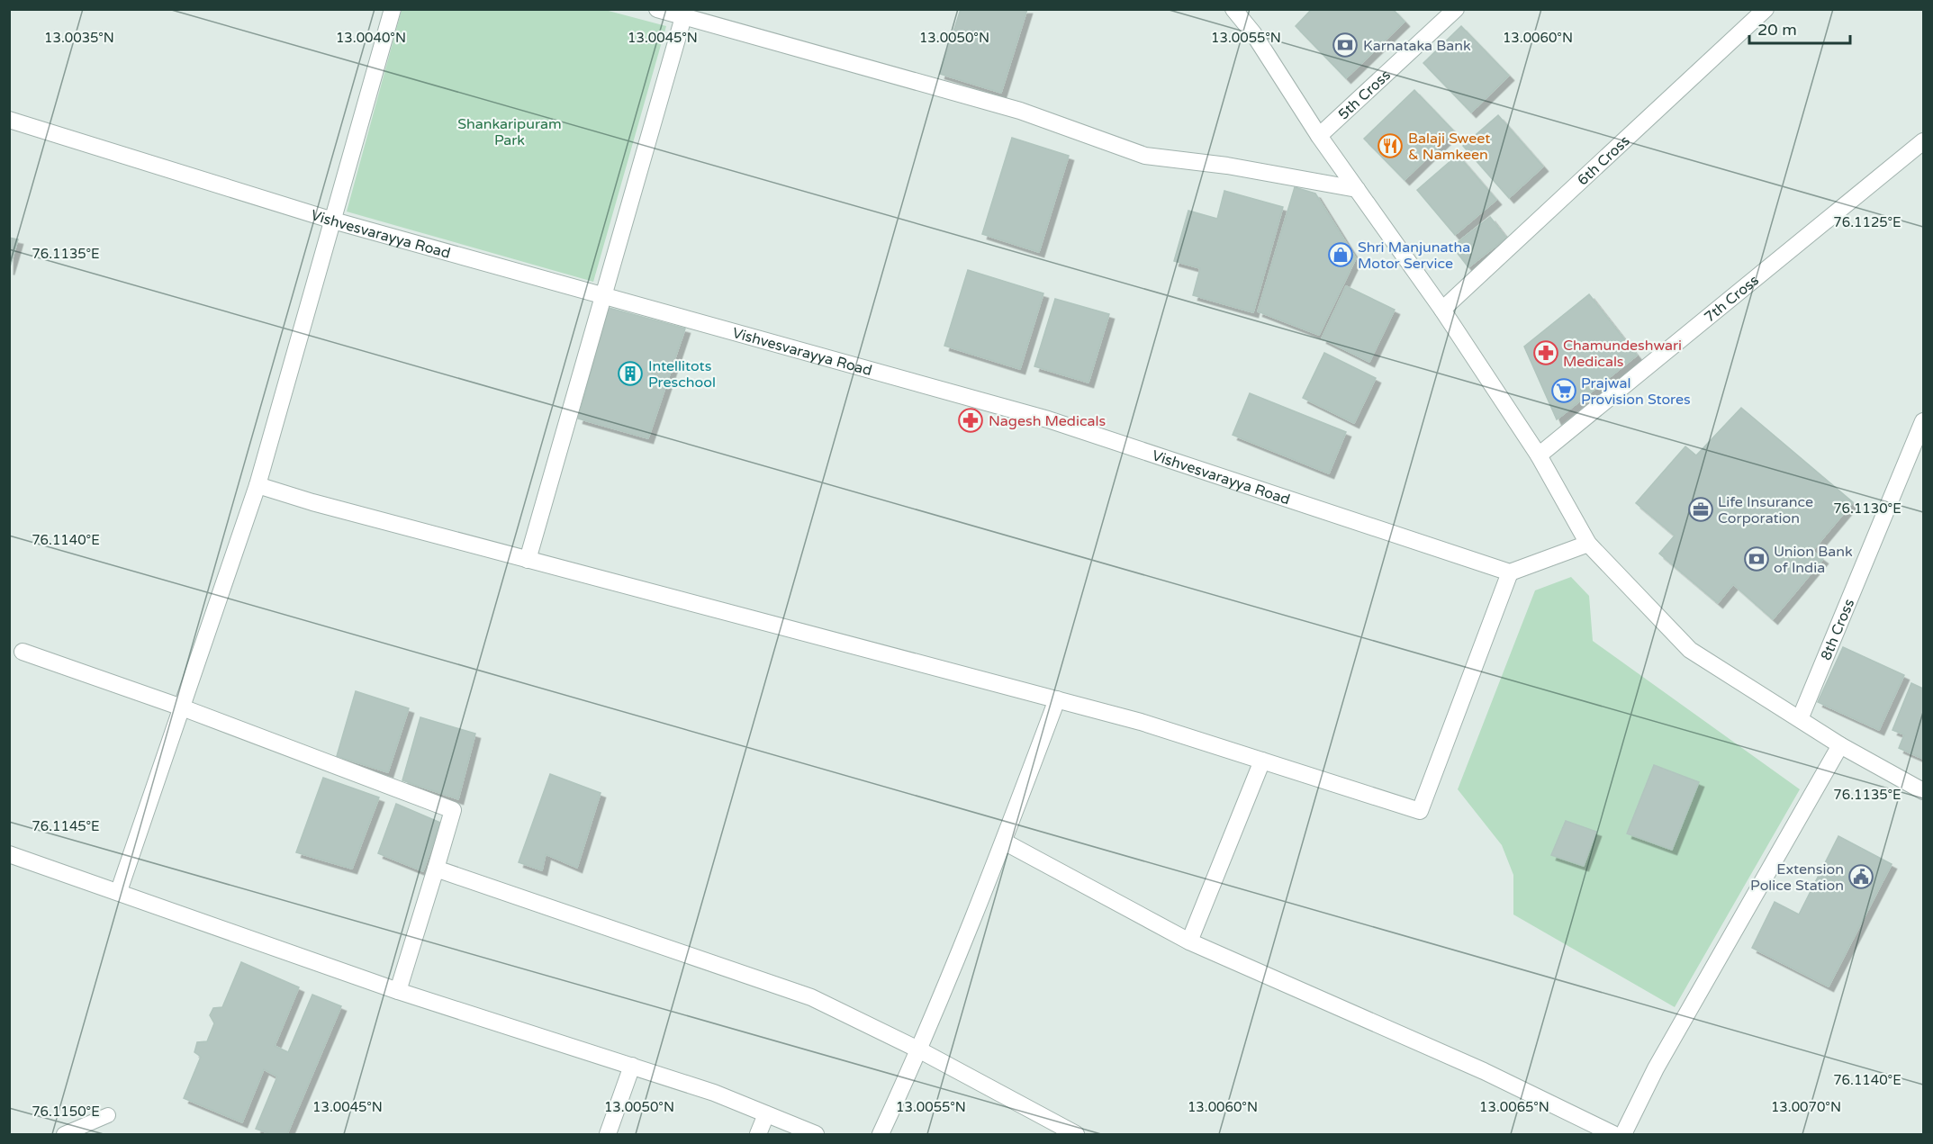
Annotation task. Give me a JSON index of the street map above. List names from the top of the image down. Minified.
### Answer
{"streets":{"street":["5th Cross","6th Cross","Vishvesvarayya Road","7th Cross","8th Cross"]},"parks":["Shankaripuram Park"],"places":{"bank":["Karnataka Bank","Union Bank of India"],"restaurant":["Balaji Sweet & Namkeen"],"shop":["Shri Manjunatha Motor Service"],"pharmacy":["Chamundeshwari Medicals","Nagesh Medicals"],"building":["Intellitots Preschool"],"supermarket":["Prajwal Provision Stores"],"office":["Life Insurance Corporation"],"public building":["Extension Police Station"]},"scale_bar":"20 m","coordinates":["13.0035°N","13.0040°N","13.0045°N","13.0050°N","13.0055°N","13.0060°N","76.1125°E","76.1135°E","76.1130°E","76.1140°E","76.1145°E","13.0065°N","13.0070°N","76.1150°E"]}
